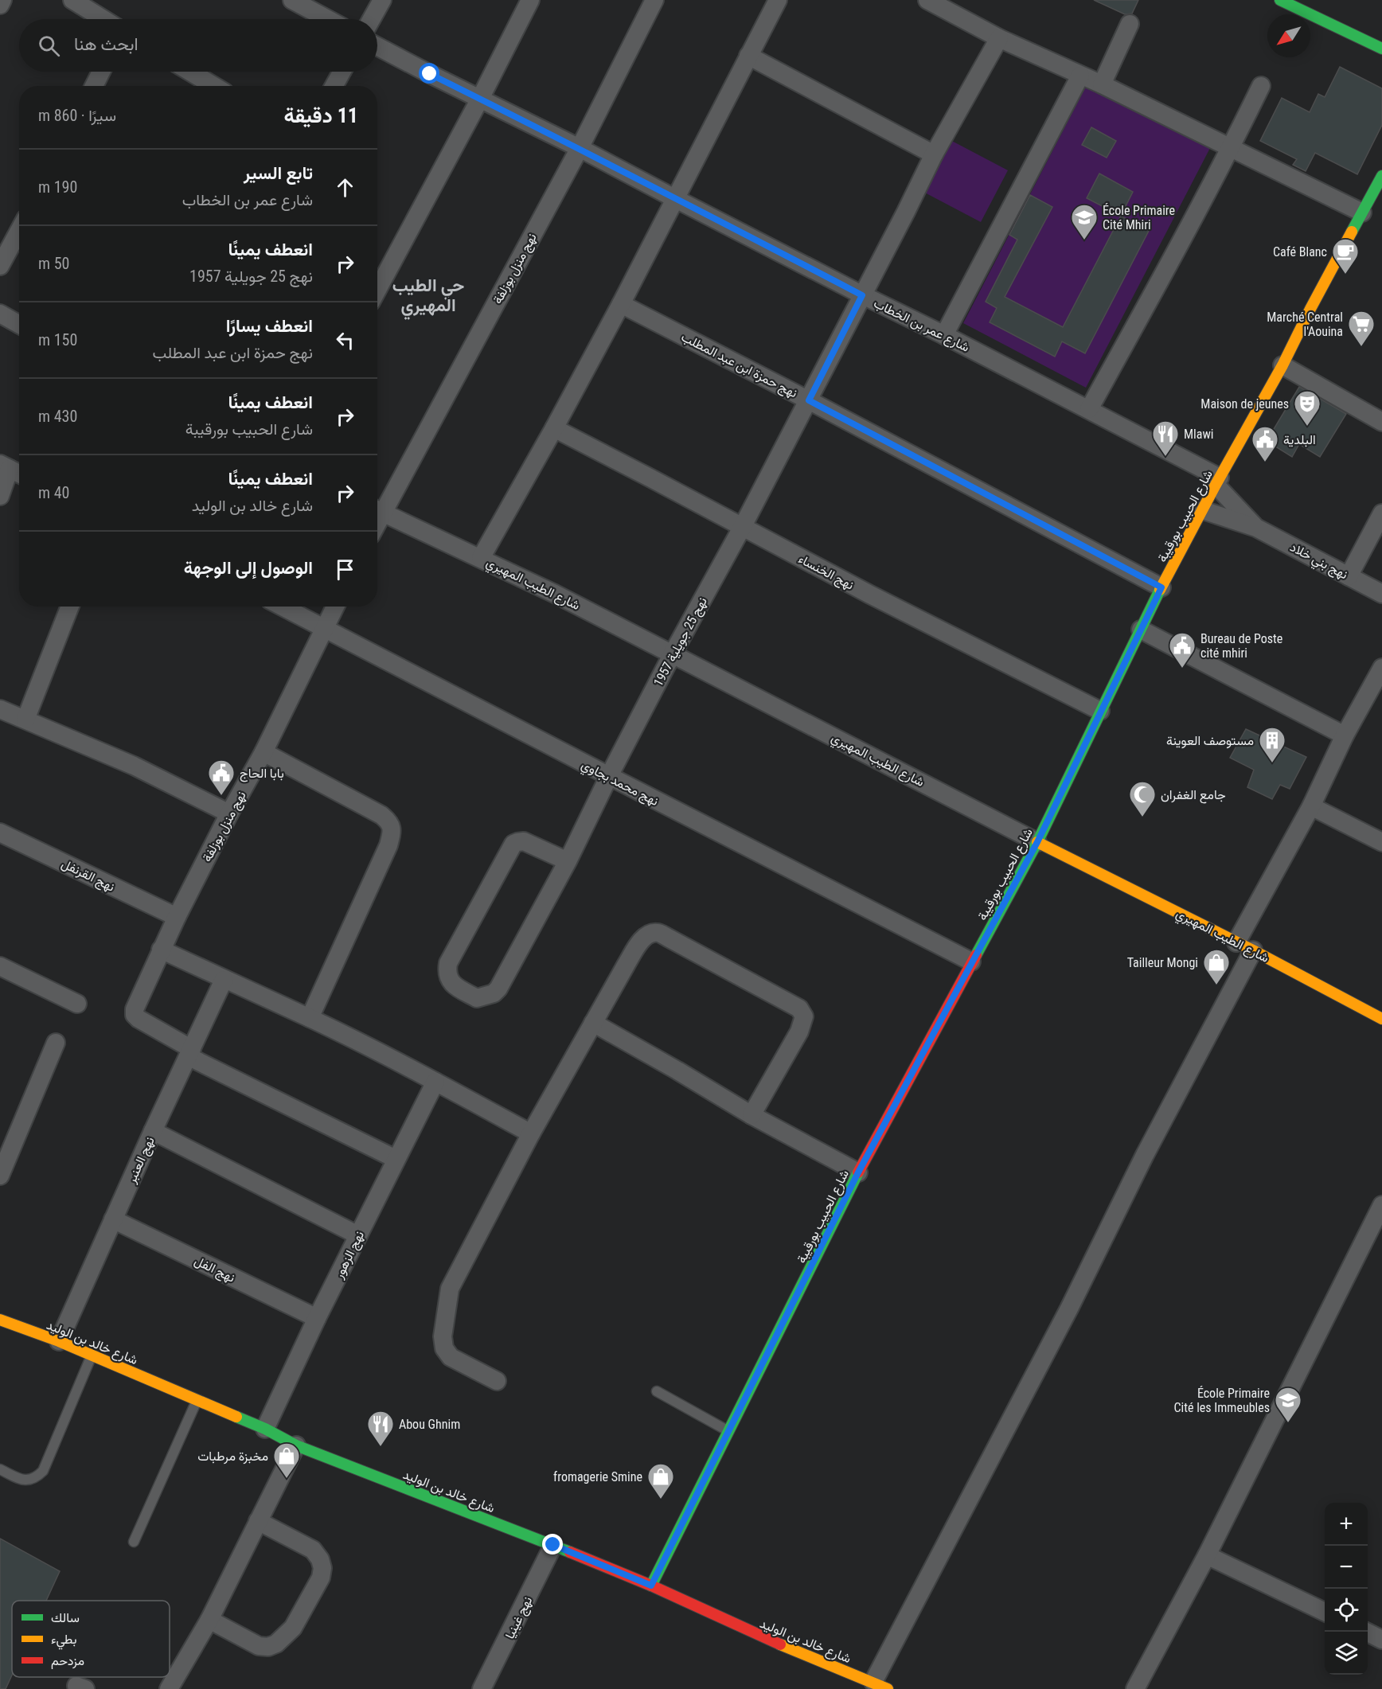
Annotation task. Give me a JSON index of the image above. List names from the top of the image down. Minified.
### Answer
{"streets":{"street":["نهج منزل بوزلفة","شارع عمر بن الخطاب","نهج حمزة ابن عبد المطلب","شارع الحبيب بورقيبة","نهج بني خلاد","نهج الخنساء","شارع الطيب المهيري","نهج 25 جويلية 1957","نهج محمد بجاوي","نهج القرنفل","نهج العنبر","نهج الزهور","نهج الفل","شارع خالد بن الوليد","نهج غينيا"]},"crossings":[["نهج منزل بوزلفة","شارع عمر بن الخطاب"],["نهج منزل بوزلفة","شارع الطيب المهيري"],["نهج منزل بوزلفة","نهج محمد بجاوي"],["نهج منزل بوزلفة","نهج القرنفل"],["نهج منزل بوزلفة","نهج العنبر"],["شارع عمر بن الخطاب","شارع الحبيب بورقيبة"],["شارع عمر بن الخطاب","نهج بني خلاد"],["شارع عمر بن الخطاب","نهج 25 جويلية 1957"],["نهج حمزة ابن عبد المطلب","شارع الحبيب بورقيبة"],["نهج حمزة ابن عبد المطلب","نهج 25 جويلية 1957"],["شارع الحبيب بورقيبة","نهج بني خلاد"],["شارع الحبيب بورقيبة","نهج الخنساء"],["شارع الحبيب بورقيبة","شارع الطيب المهيري"],["شارع الحبيب بورقيبة","نهج محمد بجاوي"],["شارع الحبيب بورقيبة","شارع خالد بن الوليد"],["نهج الخنساء","نهج 25 جويلية 1957"],["شارع الطيب المهيري","نهج 25 جويلية 1957"],["نهج 25 جويلية 1957","نهج محمد بجاوي"],["نهج العنبر","نهج الفل"],["نهج العنبر","شارع خالد بن الوليد"],["نهج الزهور","نهج الفل"],["نهج الزهور","شارع خالد بن الوليد"],["شارع خالد بن الوليد","نهج غينيا"]],"districts":["حي الطيب المهيري"],"places":{"school or university":["École Primaire Cité Mhiri","École Primaire Cité les Immeubles"],"cafe":["Café Blanc"],"supermarket":["Marché Central l'Aouina"],"theatre":["Maison de jeunes"],"restaurant":["Mlawi","Abou Ghnim"],"public building":["البلدية","Bureau de Poste cité mhiri","بابا الحاج"],"building":["مستوصف العوينة"],"mosque":["جامع الغفران"],"shop":["Tailleur Mongi","مخبزة مرطبات","fromagerie Smine"]},"legend":["سالك","بطيء","مزدحم"],"north":"bottom left","page":{"search":"ابحث هنا","heading":["11 دقيقة","سيرًا · 860 m"],"list":[["تابع السير","شارع عمر بن الخطاب","190 m"],["انعطف يمينًا","نهج 25 جويلية 1957","50 m"],["انعطف يسارًا","نهج حمزة ابن عبد المطلب","150 m"],["انعطف يمينًا","شارع الحبيب بورقيبة","430 m"],["انعطف يمينًا","شارع خالد بن الوليد","40 m"],"الوصول إلى الوجهة"],"map_buttons":["+","−"]}}
